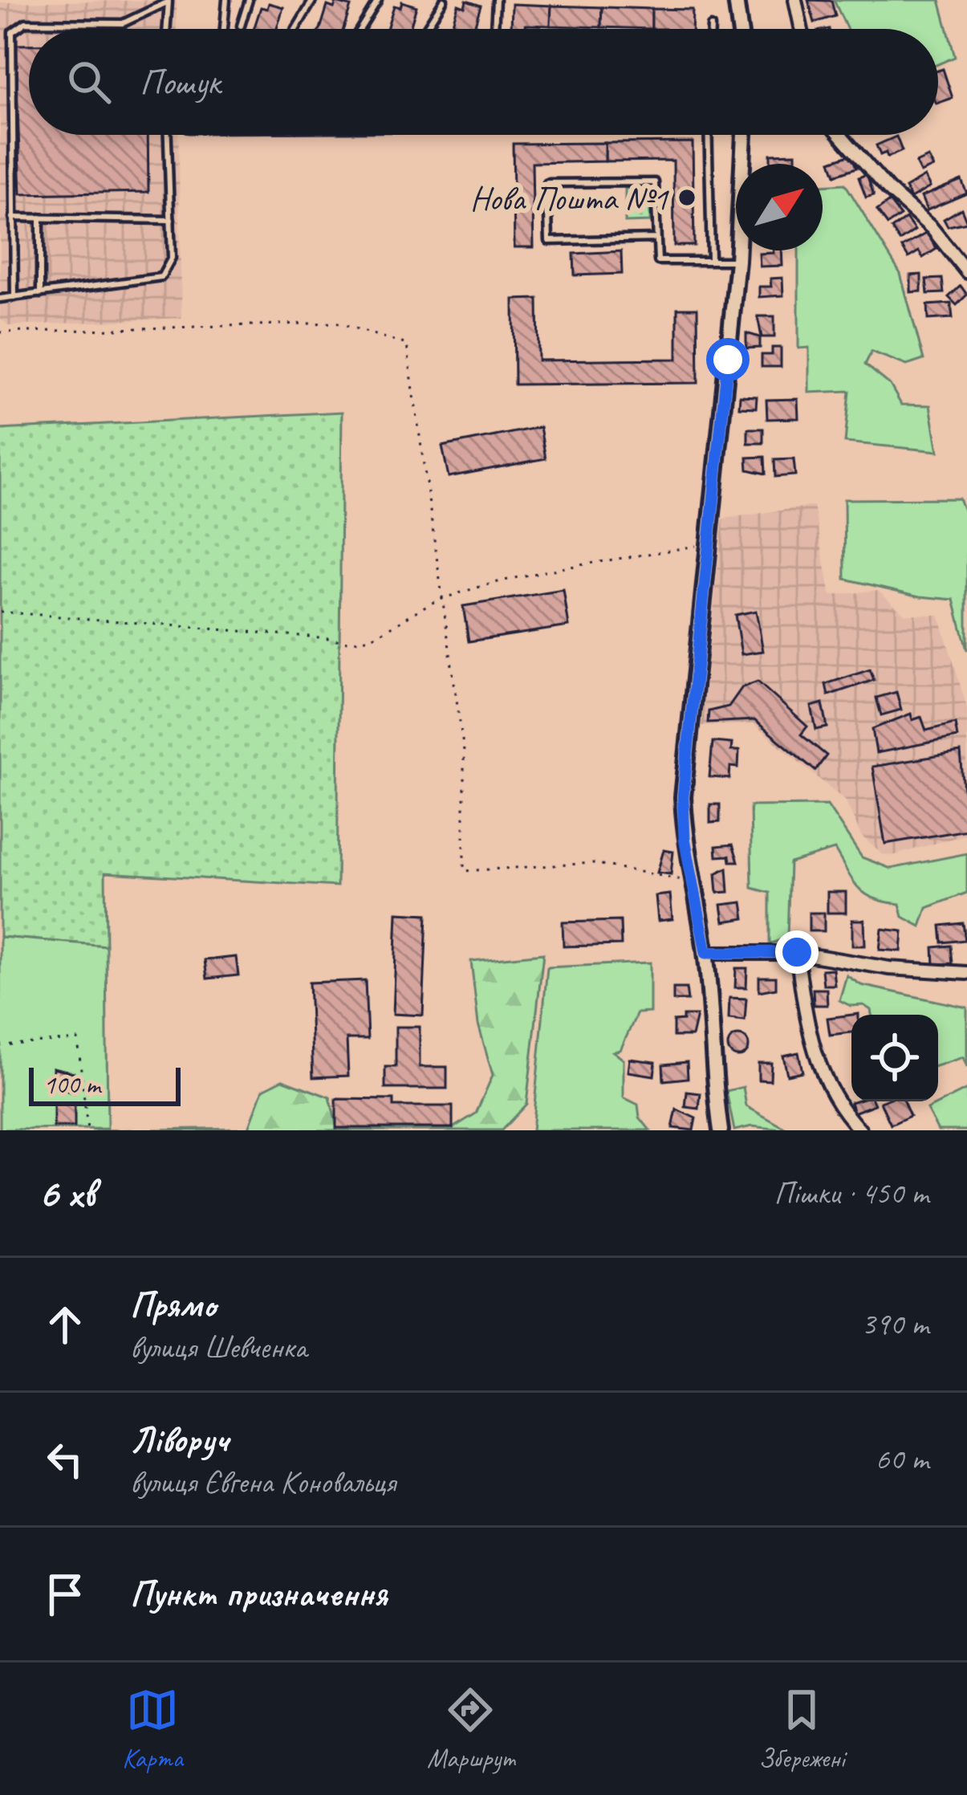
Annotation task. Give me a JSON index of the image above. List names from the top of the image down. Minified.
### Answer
{"places":["Нова Пошта №1"],"scale_bar":"100 m","north":"top right","page":{"search":"Пошук","scale":"100 m","heading":["6 хв","Пішки · 450 m"],"list":[["Прямо","вулиця Шевченка","390 m"],["Ліворуч","вулиця Євгена Коновальця","60 m"],"Пункт призначення"],"nav":["Карта","Маршрут","Збережені"]}}
